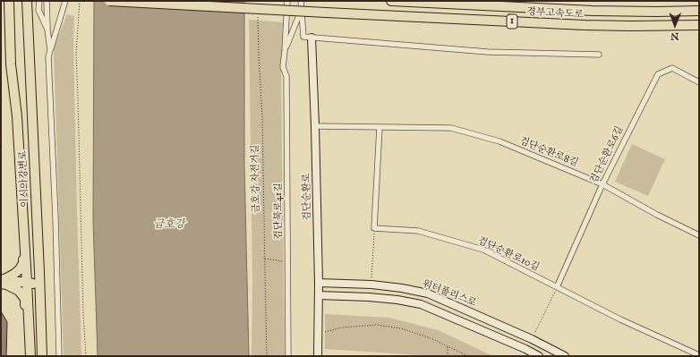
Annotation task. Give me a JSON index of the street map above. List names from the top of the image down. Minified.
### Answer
{"streets":{"highway":["경부고속도로","1","이시아강변로"],"main road":["검단순환로","워터폴리스로"],"street":["검단순환로8길","검단순환로6길","검단북로41길","검단순환로10길"],"path":["금호강 자전거길"]},"crossings":[["검단순환로8길","검단순환로6길"],["검단순환로8길","검단순환로"],["검단순환로6길","검단순환로10길"],["검단순환로","워터폴리스로"]],"water":["금호강"],"north":"bottom"}
